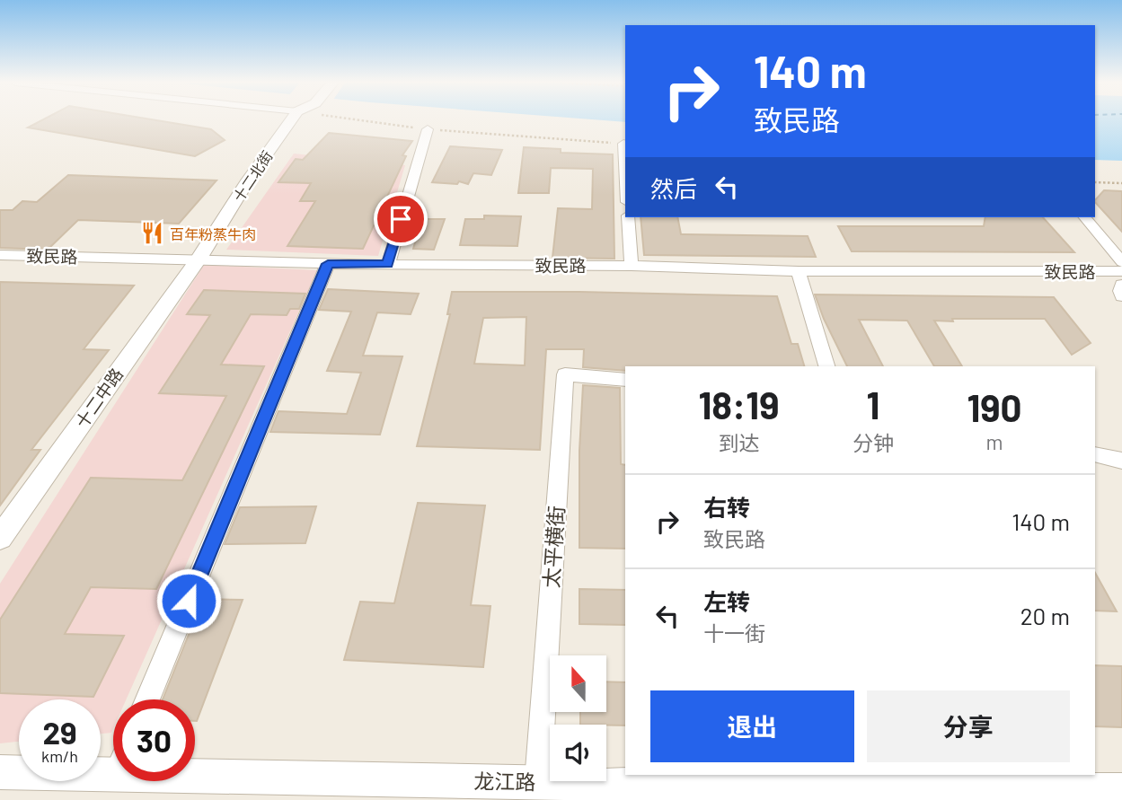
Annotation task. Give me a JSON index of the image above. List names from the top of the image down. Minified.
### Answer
{"streets":{"street":["十二北街","致民路","十二中路","太平横街","龙江路"]},"crossings":[["十二北街","致民路"],["十二北街","十二中路"],["致民路","十二中路"],["太平横街","龙江路"]],"places":{"restaurant":["百年粉蒸牛肉"]},"north":"top","page":{"turn":["140 m","致民路"],"then":"然后","eta":["18:19","到达","1","分钟","190","m"],"list":[{"name":"右转","note":"致民路","value":"140 m"},{"name":"左转","note":"十一街","value":"20 m"}],"buttons":["退出","分享"],"speed":"29 km/h","limit":"30"}}
